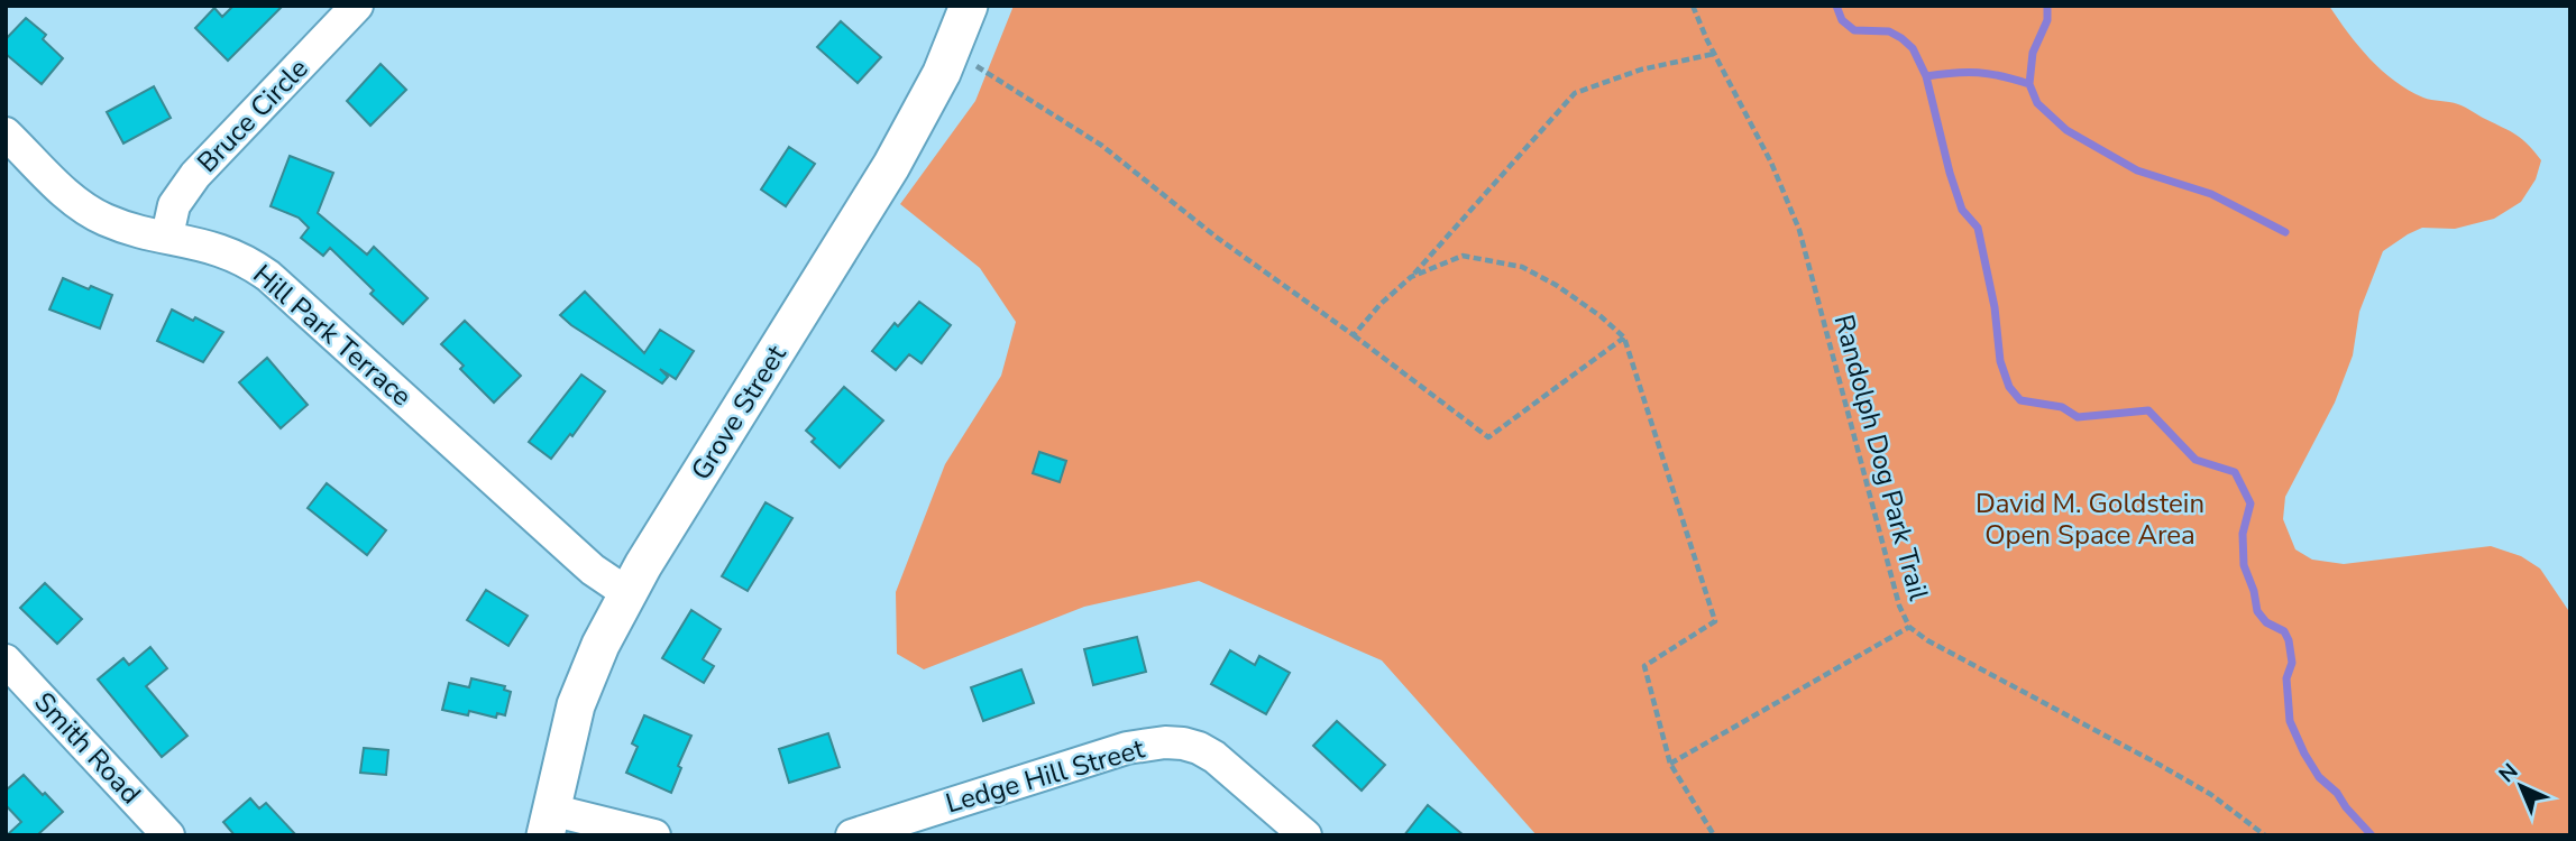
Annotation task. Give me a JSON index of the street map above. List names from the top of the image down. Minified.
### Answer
{"streets":{"street":["Bruce Circle","Hill Park Terrace","Grove Street","Smith Road","Ledge Hill Street"],"path":["Randolph Dog Park Trail"]},"crossings":[["Bruce Circle","Hill Park Terrace"],["Hill Park Terrace","Grove Street"]],"parks":["David M. Goldstein Open Space Area"],"north":"top left"}
